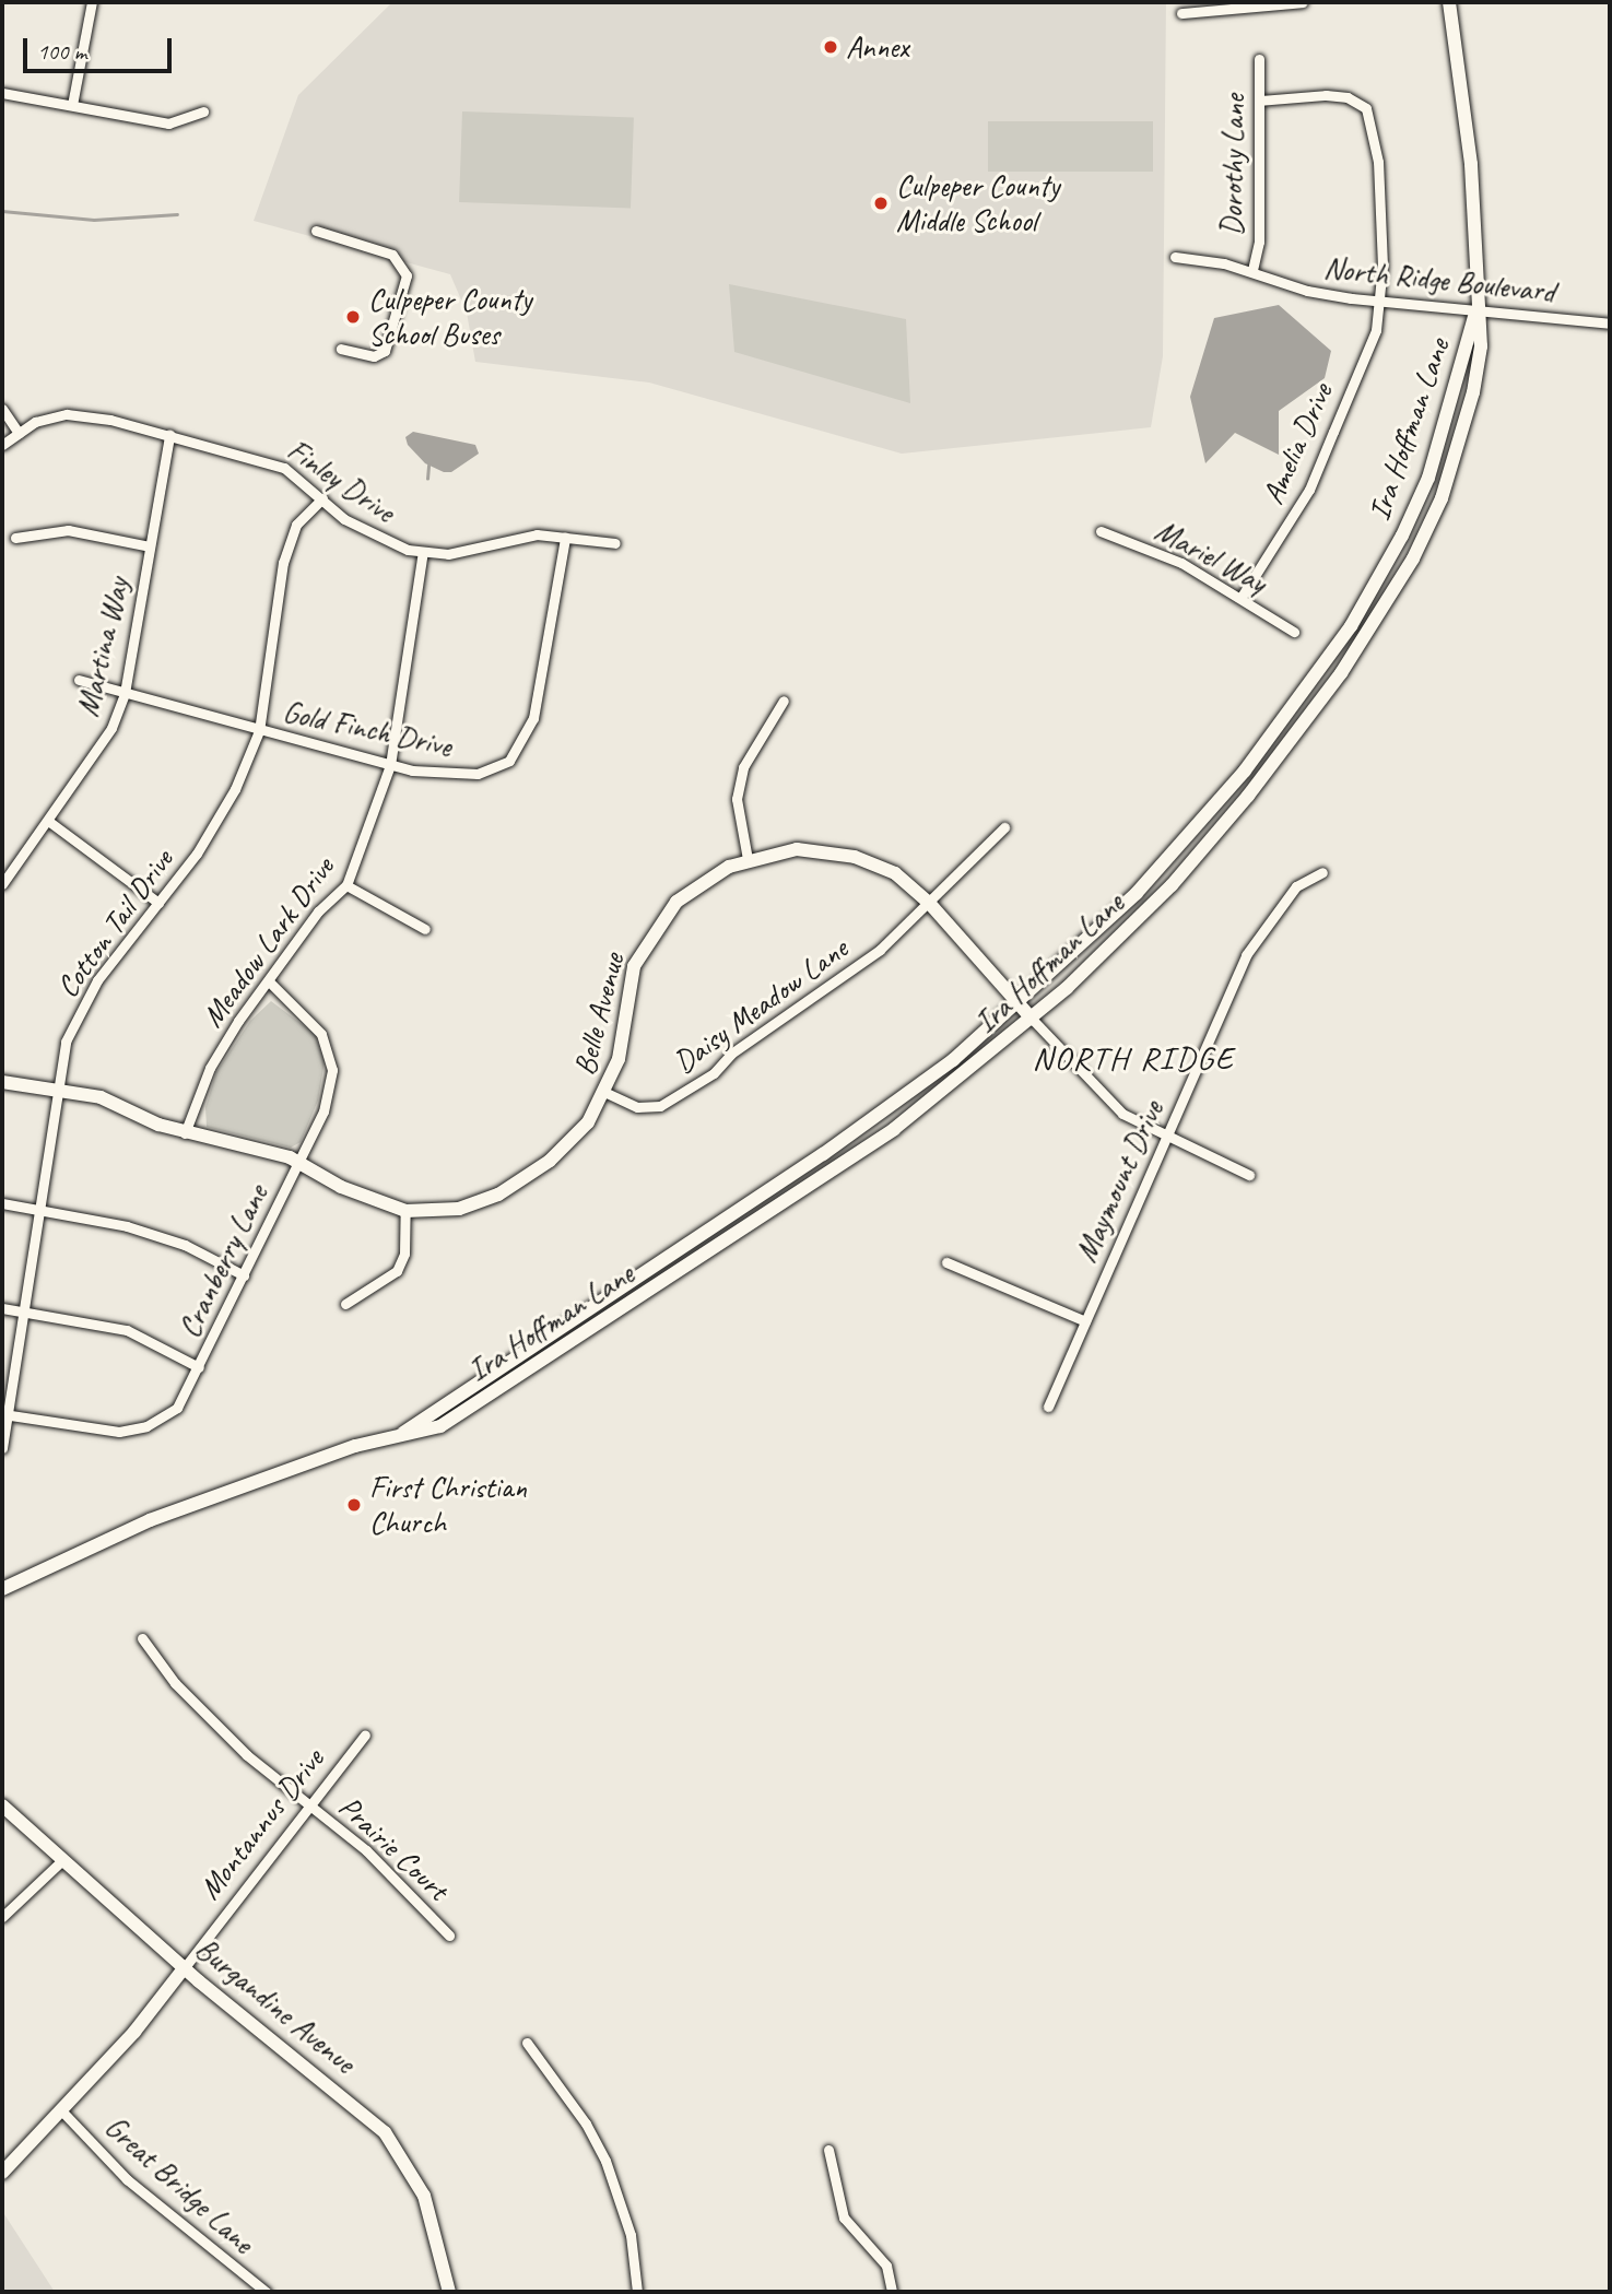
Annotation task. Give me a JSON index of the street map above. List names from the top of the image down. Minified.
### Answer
{"streets":{"main road":["Ira Hoffman Lane","Belle Avenue","Montannus Drive","Burgandine Avenue"],"street":["Dorothy Lane","North Ridge Boulevard","Amelia Drive","Finley Drive","Mariel Way","Martina Way","Gold Finch Drive","Cotton Tail Drive","Meadow Lark Drive","Daisy Meadow Lane","Maymount Drive","Cranberry Lane","Prairie Court","Great Bridge Lane"]},"crossings":[["Dorothy Lane","North Ridge Boulevard"],["Dorothy Lane","Amelia Drive"],["North Ridge Boulevard","Ira Hoffman Lane"],["North Ridge Boulevard","Amelia Drive"],["Ira Hoffman Lane","Belle Avenue"],["Amelia Drive","Mariel Way"],["Finley Drive","Martina Way"],["Finley Drive","Gold Finch Drive"],["Finley Drive","Cotton Tail Drive"],["Finley Drive","Meadow Lark Drive"],["Martina Way","Gold Finch Drive"],["Gold Finch Drive","Cotton Tail Drive"],["Gold Finch Drive","Meadow Lark Drive"],["Cotton Tail Drive","Belle Avenue"],["Cotton Tail Drive","Cranberry Lane"],["Meadow Lark Drive","Belle Avenue"],["Meadow Lark Drive","Cranberry Lane"],["Daisy Meadow Lane","Belle Avenue"],["Belle Avenue","Maymount Drive"],["Belle Avenue","Cranberry Lane"],["Montannus Drive","Prairie Court"],["Montannus Drive","Burgandine Avenue"],["Montannus Drive","Great Bridge Lane"]],"districts":["NORTH RIDGE"],"places":["Annex","Culpeper County Middle School","Culpeper County School Buses","First Christian Church"],"scale_bar":"100 m"}
